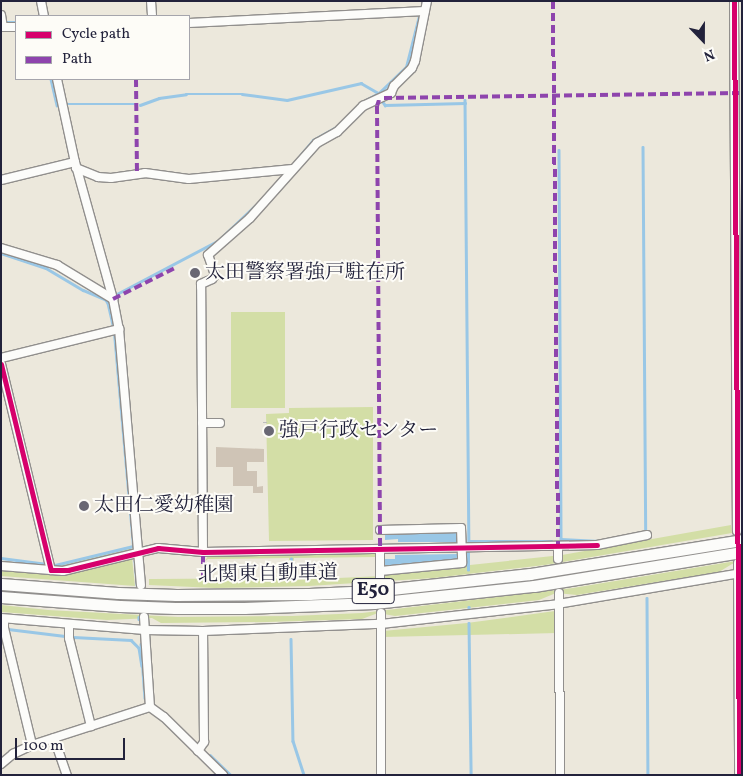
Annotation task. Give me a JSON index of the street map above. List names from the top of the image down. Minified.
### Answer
{"streets":{"highway":["北関東自動車道","E50"]},"places":["太田警察署強戸駐在所","強戸行政センター","太田仁愛幼稚園"],"legend":["Cycle path","Path"],"scale_bar":"100 m","north":"bottom"}
